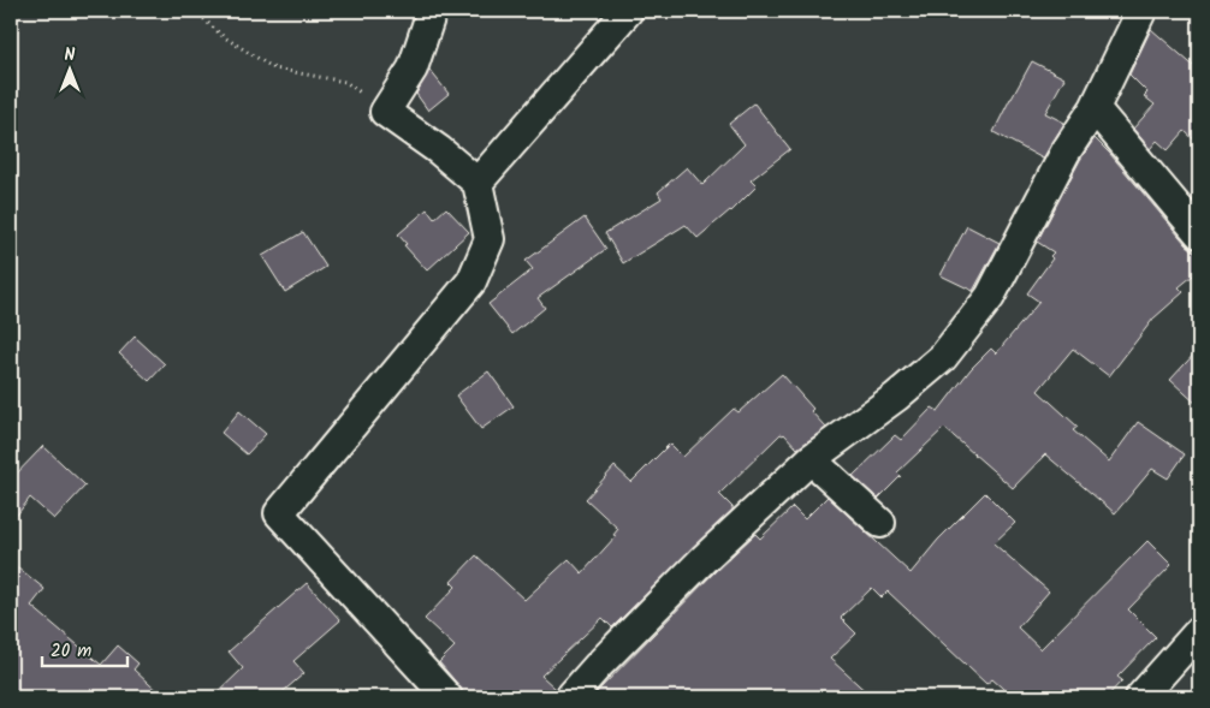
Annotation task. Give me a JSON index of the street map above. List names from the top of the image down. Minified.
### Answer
{"scale_bar":"20 m","north":"top"}
